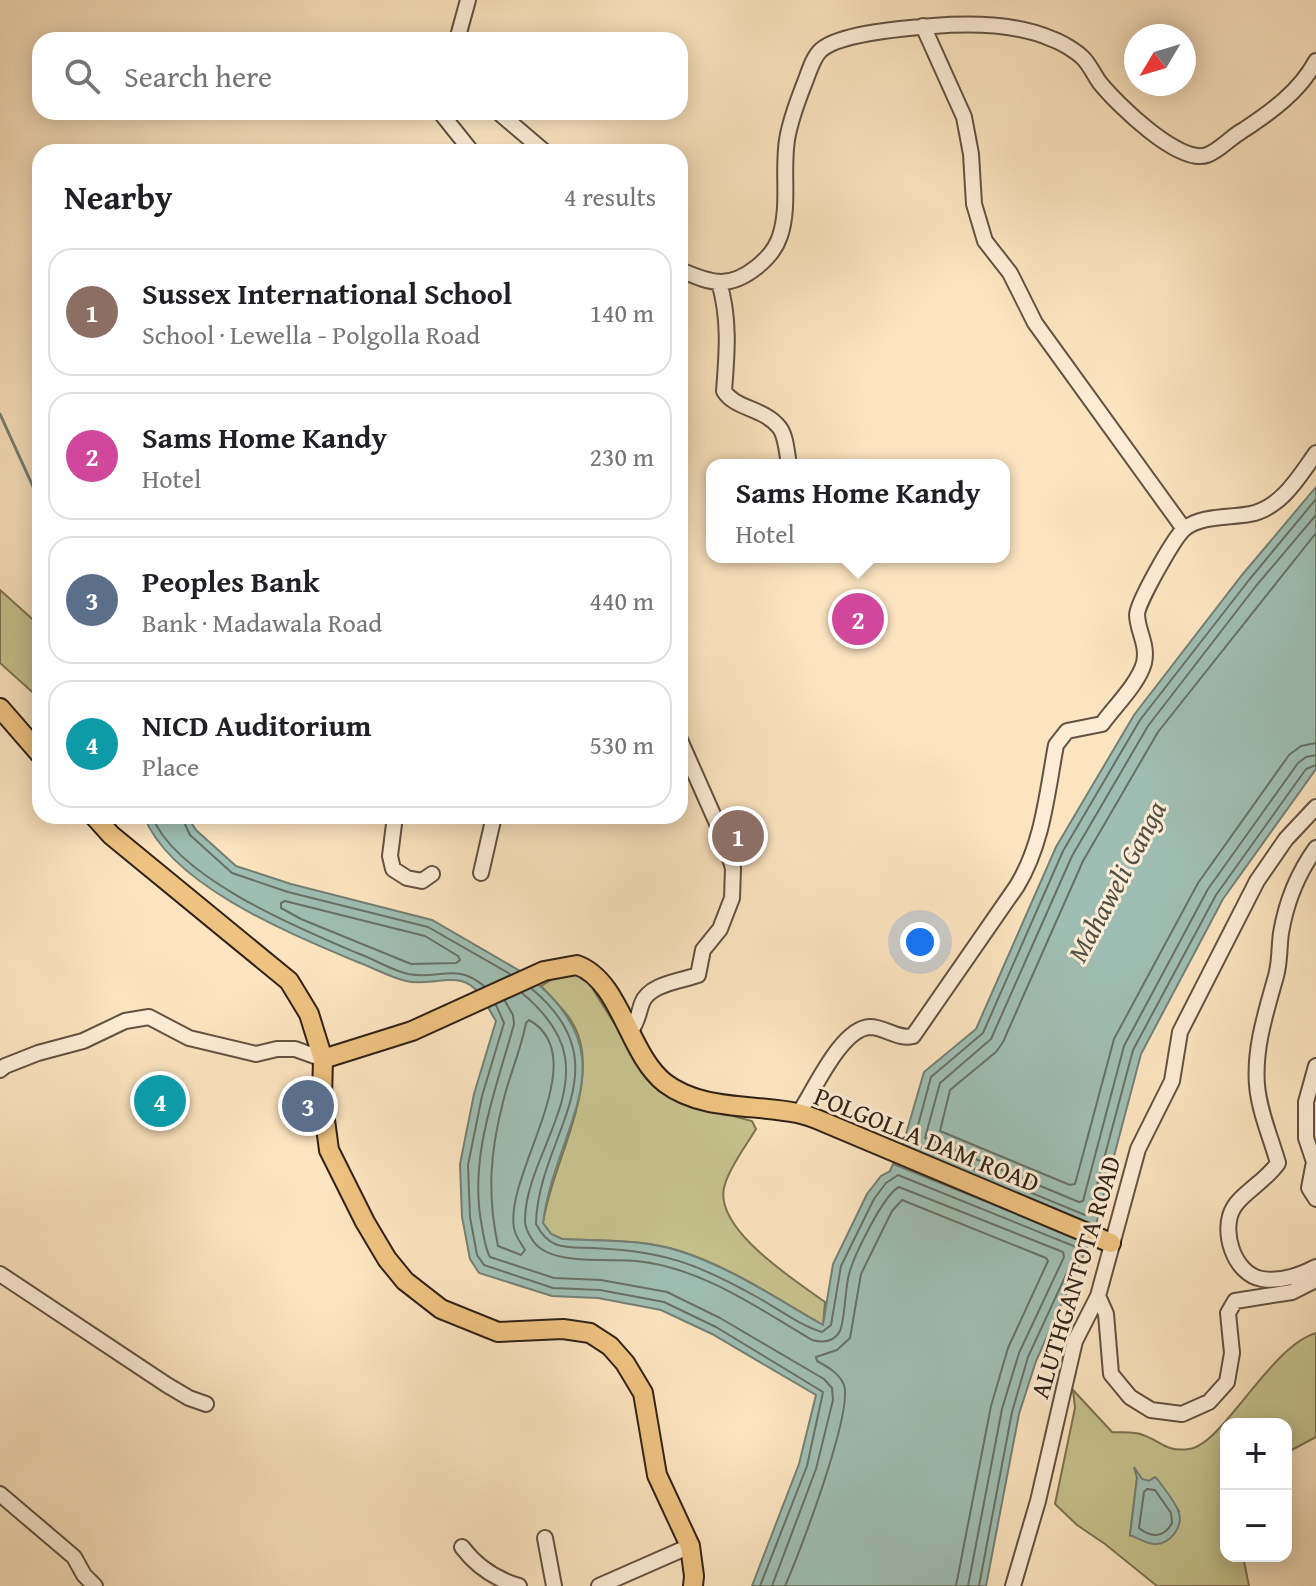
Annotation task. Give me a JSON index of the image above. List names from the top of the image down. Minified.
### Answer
{"streets":{"main road":["POLGOLLA DAM ROAD"],"street":["ALUTHGANTOTA ROAD"]},"crossings":[["POLGOLLA DAM ROAD","ALUTHGANTOTA ROAD"]],"water":["Mahaweli Ganga"],"north":"bottom left","page":{"search":"Search here","heading":["Nearby","4 results"],"list":[{"mark":"1","name":"Sussex International School","note":"School · Lewella - Polgolla Road","value":"140 m"},{"mark":"2","name":"Sams Home Kandy","note":"Hotel","value":"230 m"},{"mark":"3","name":"Peoples Bank","note":"Bank · Madawala Road","value":"440 m"},{"mark":"4","name":"NICD Auditorium","note":"Place","value":"530 m"}],"popup":["Sams Home Kandy","Hotel"],"pins":["2","1","4","3"],"map_buttons":["+","−"]}}
